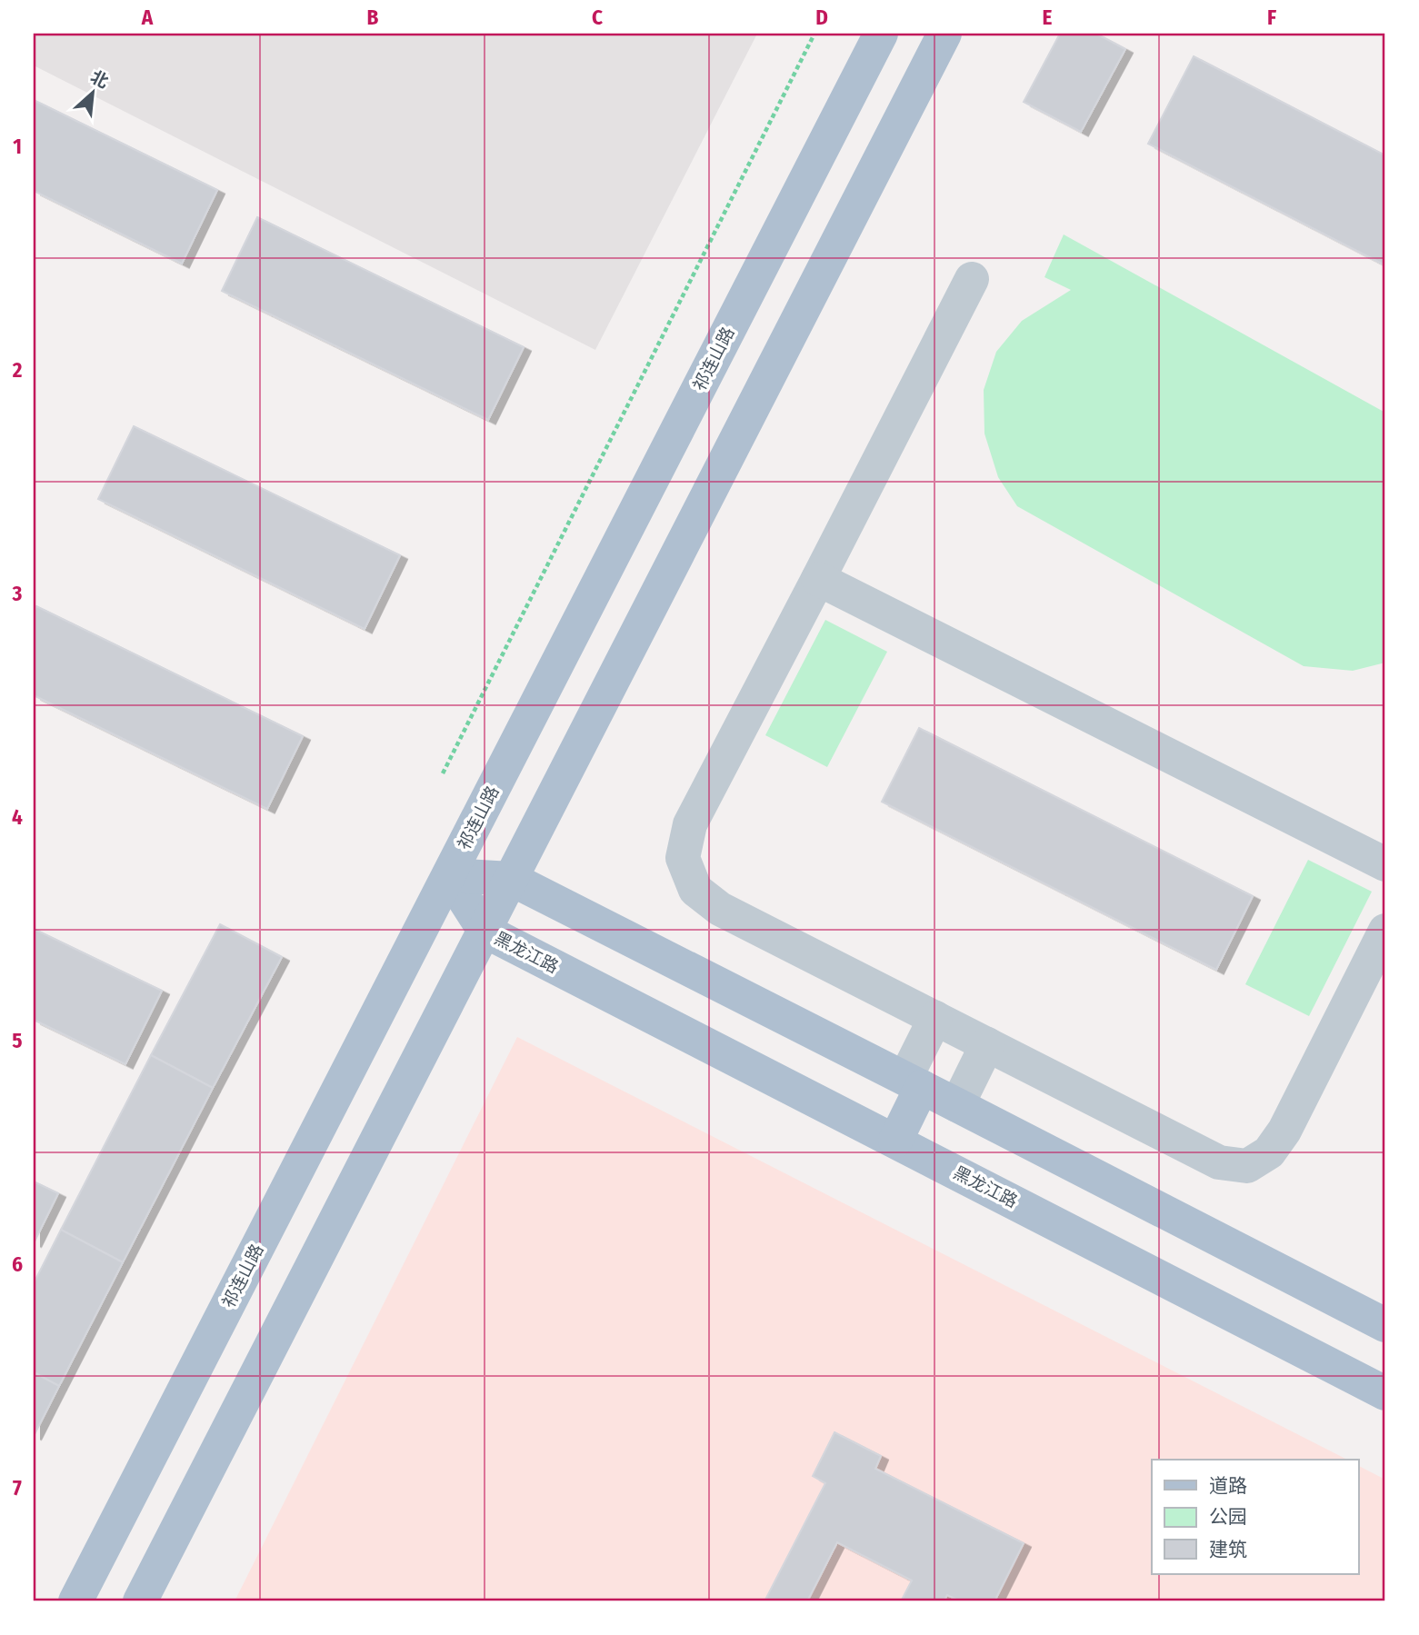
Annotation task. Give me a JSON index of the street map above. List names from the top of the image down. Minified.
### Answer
{"streets":{"main road":["祁连山路","黑龙江路"]},"crossings":[["祁连山路","黑龙江路"]],"legend":["道路","公园","建筑"],"north":"top right","grid":{"columns":["A","B","C","D","E","F"],"rows":["1","2","3","4","5","6","7"]}}
